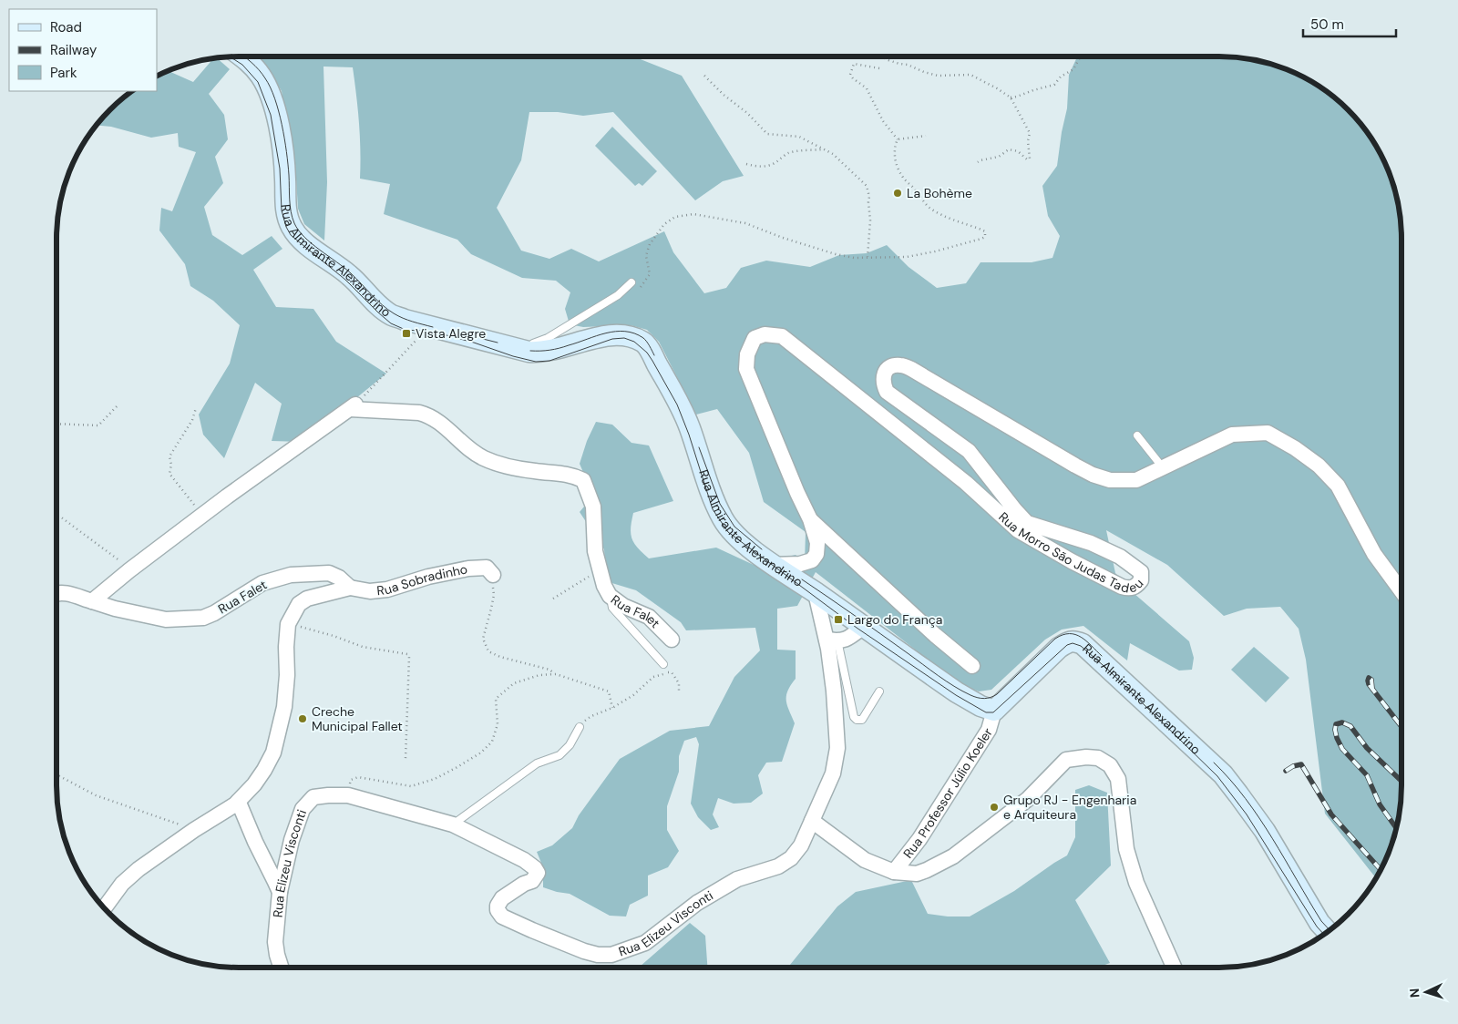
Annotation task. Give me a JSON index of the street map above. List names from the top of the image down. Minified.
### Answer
{"streets":{"street":["Rua Almirante Alexandrino","Rua Morro São Judas Tadeu","Rua Sobradinho","Rua Falet","Rua Professor Júlio Koeler","Rua Elizeu Visconti"]},"crossings":[["Rua Almirante Alexandrino","Rua Morro São Judas Tadeu"],["Rua Almirante Alexandrino","Rua Professor Júlio Koeler"],["Rua Almirante Alexandrino","Rua Elizeu Visconti"],["Rua Sobradinho","Rua Falet"]],"places":{"other":["La Bohème","Creche Municipal Fallet","Grupo RJ - Engenharia e Arquiteura"],"transit":["Vista Alegre","Largo do França"]},"legend":["Road","Railway","Park"],"scale_bar":"50 m","north":"left"}
